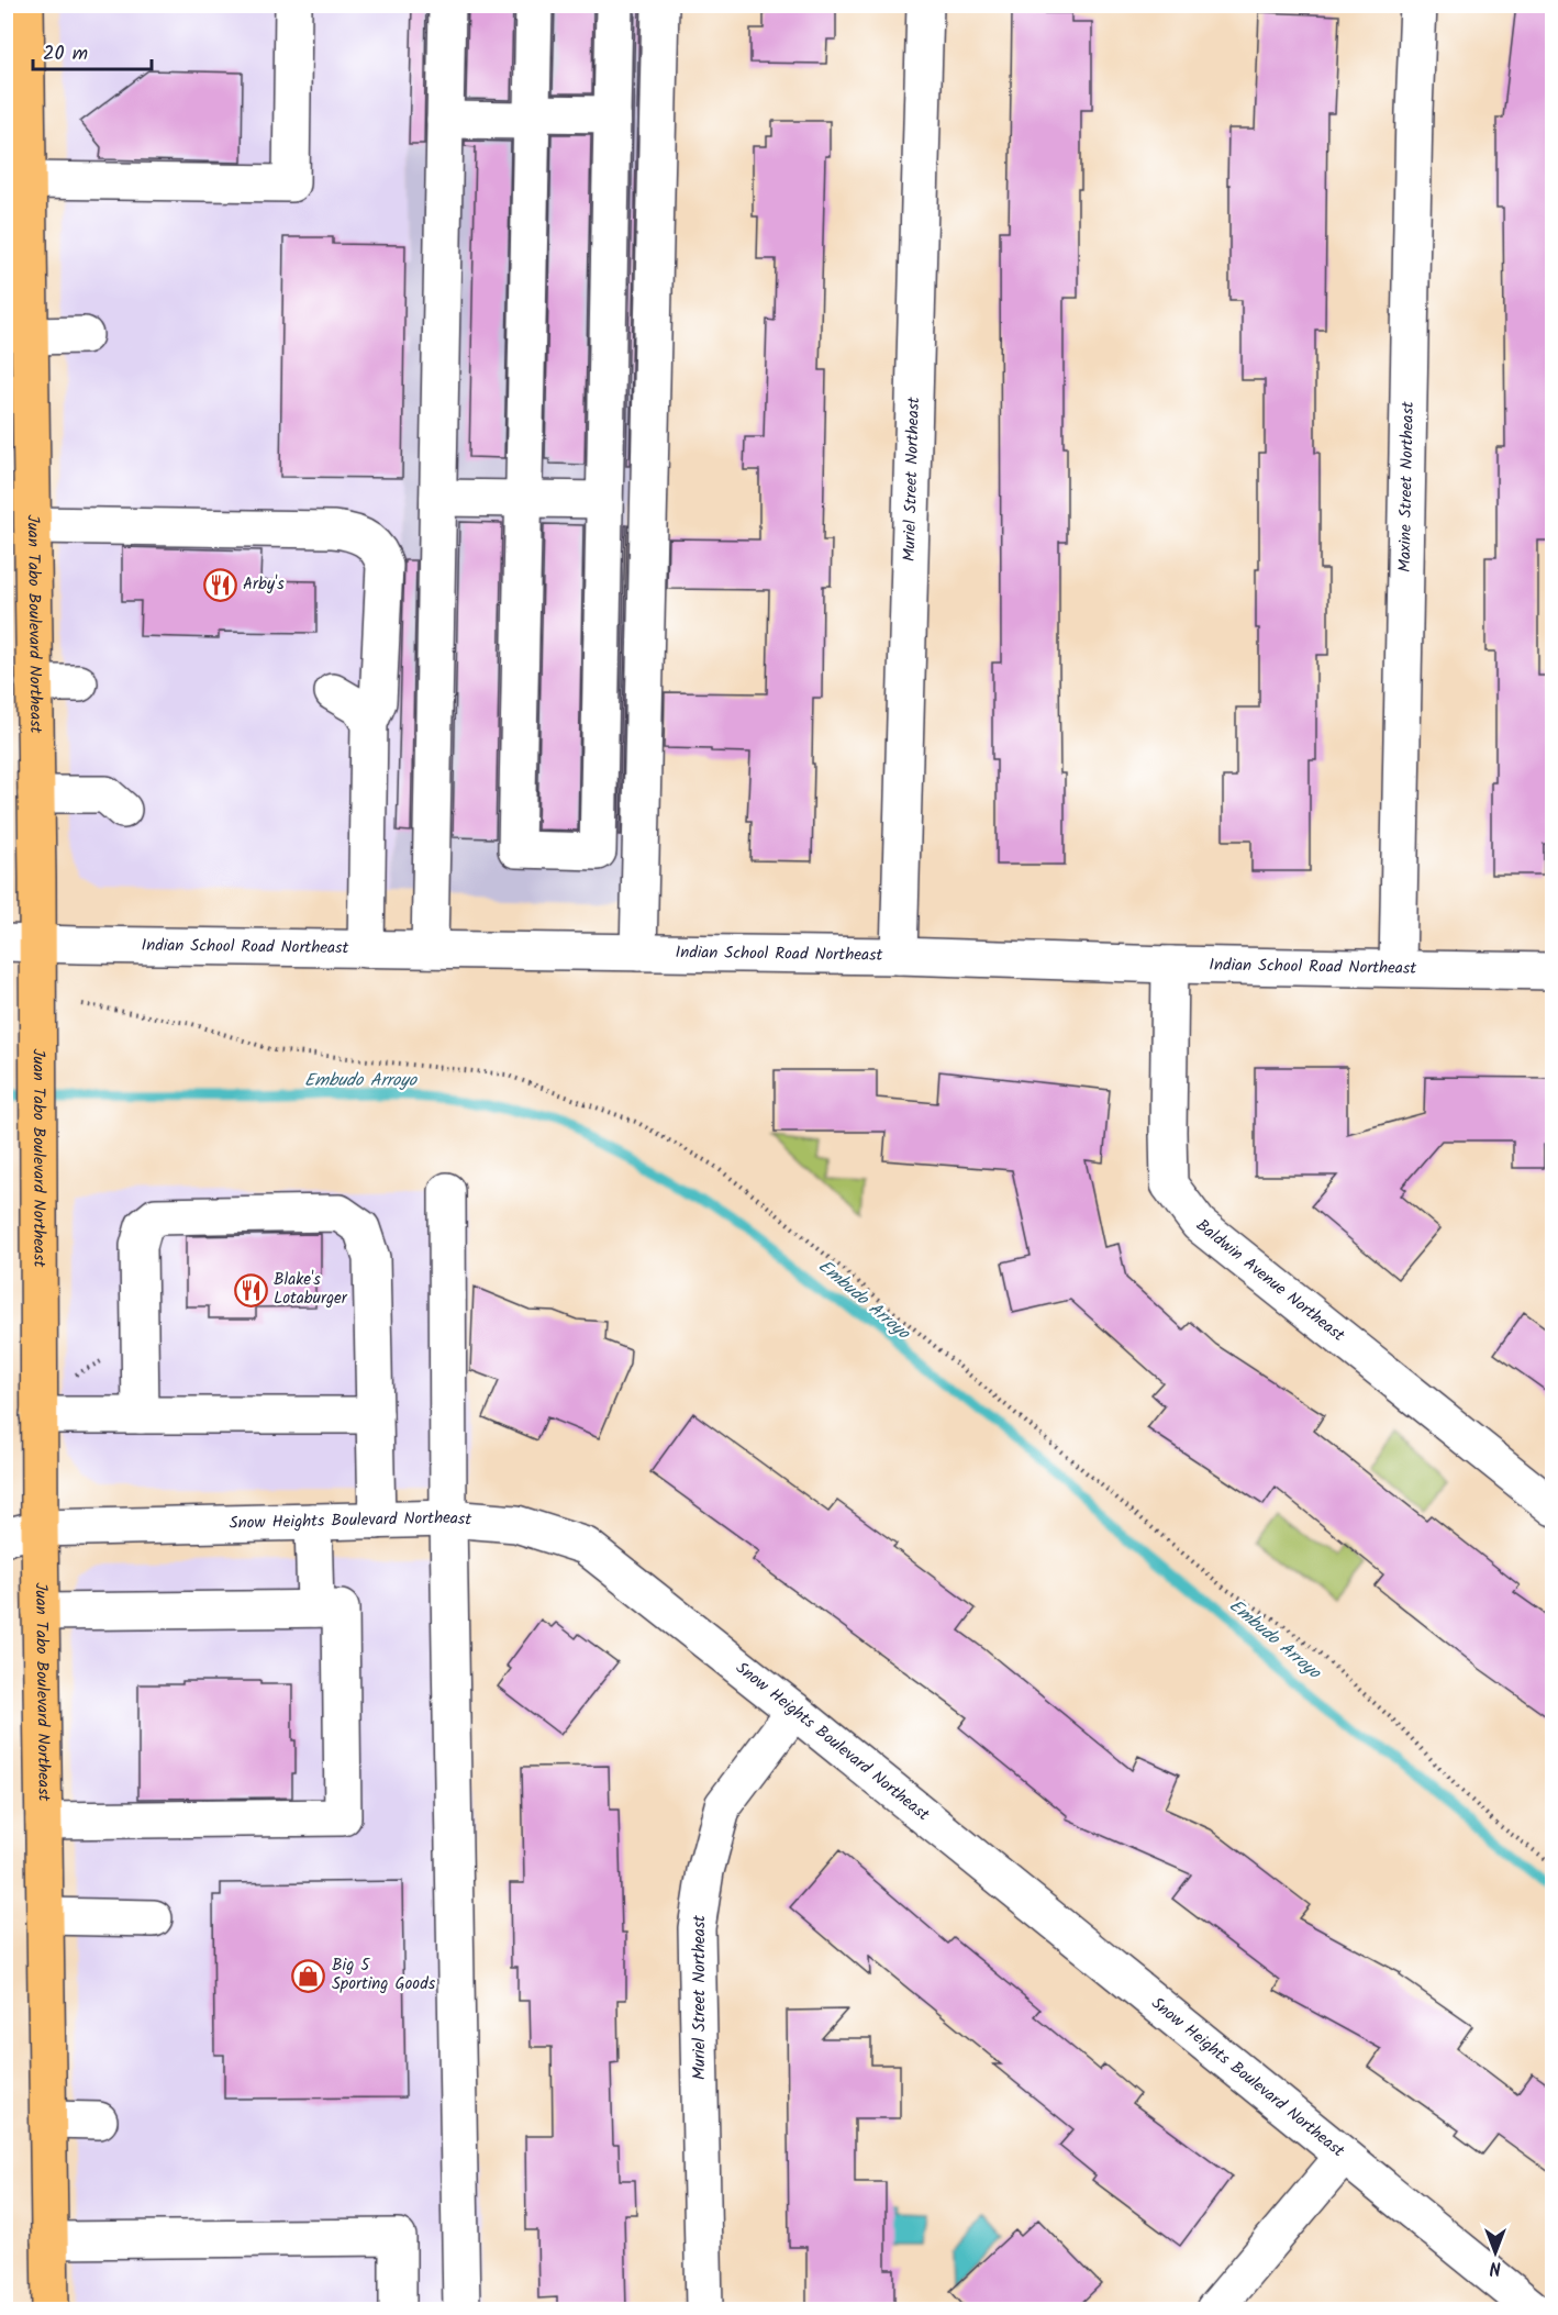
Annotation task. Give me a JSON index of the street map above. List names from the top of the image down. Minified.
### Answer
{"streets":{"main road":["Juan Tabo Boulevard Northeast"],"street":["Muriel Street Northeast","Maxine Street Northeast","Indian School Road Northeast","Baldwin Avenue Northeast","Snow Heights Boulevard Northeast"]},"crossings":[["Muriel Street Northeast","Indian School Road Northeast"],["Muriel Street Northeast","Snow Heights Boulevard Northeast"],["Maxine Street Northeast","Indian School Road Northeast"],["Juan Tabo Boulevard Northeast","Indian School Road Northeast"],["Juan Tabo Boulevard Northeast","Snow Heights Boulevard Northeast"],["Indian School Road Northeast","Baldwin Avenue Northeast"]],"water":["Embudo Arroyo"],"places":{"restaurant":["Arby's","Blake's Lotaburger"],"shop":["Big 5 Sporting Goods"]},"scale_bar":"20 m","north":"bottom"}
